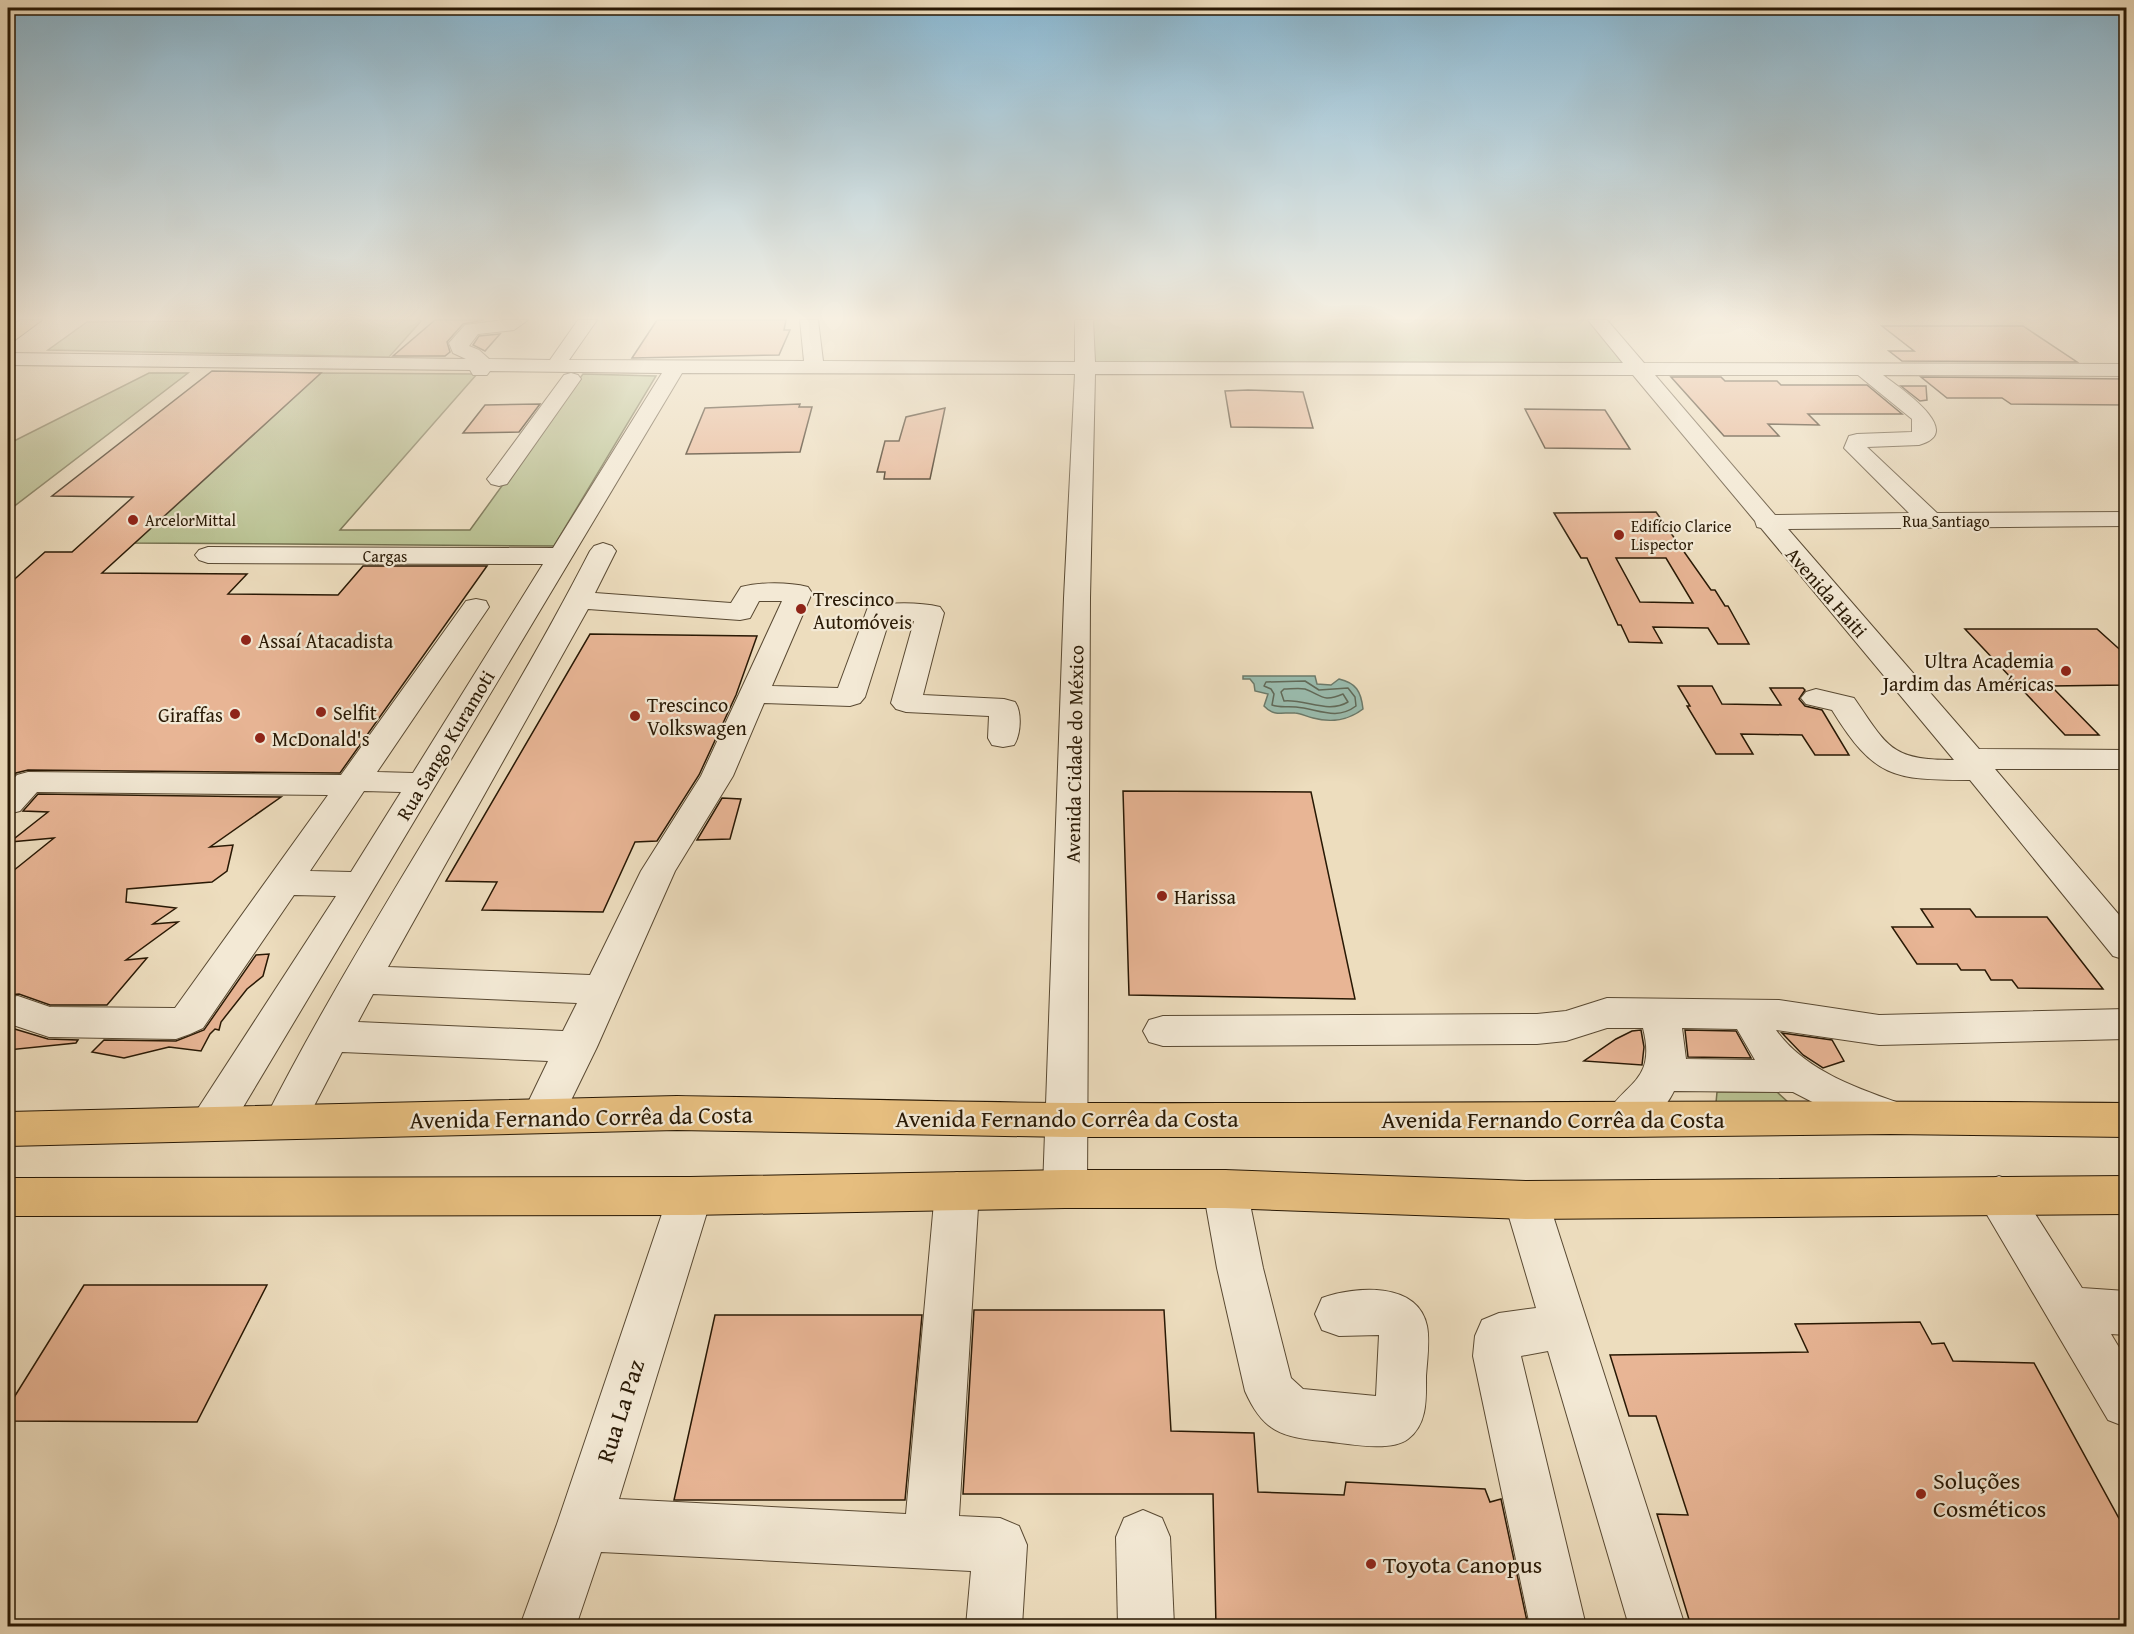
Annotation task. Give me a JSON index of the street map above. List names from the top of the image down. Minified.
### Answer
{"streets":{"highway":["Avenida Fernando Corrêa da Costa"],"street":["Rua Santiago","Cargas","Avenida Haiti","Rua Sango Kuramoti","Avenida Cidade do México","Rua La Paz"]},"crossings":[["Rua Santiago","Avenida Haiti"],["Cargas","Rua Sango Kuramoti"],["Rua Sango Kuramoti","Avenida Fernando Corrêa da Costa"],["Avenida Cidade do México","Avenida Fernando Corrêa da Costa"]],"places":["ArcelorMittal","Edifício Clarice Lispector","Trescinco Automóveis","Assaí Atacadista","Ultra Academia Jardim das Américas","Selfit","Giraffas","Trescinco Volkswagen","McDonald's","Harissa","Soluções Cosméticos","Toyota Canopus"]}
